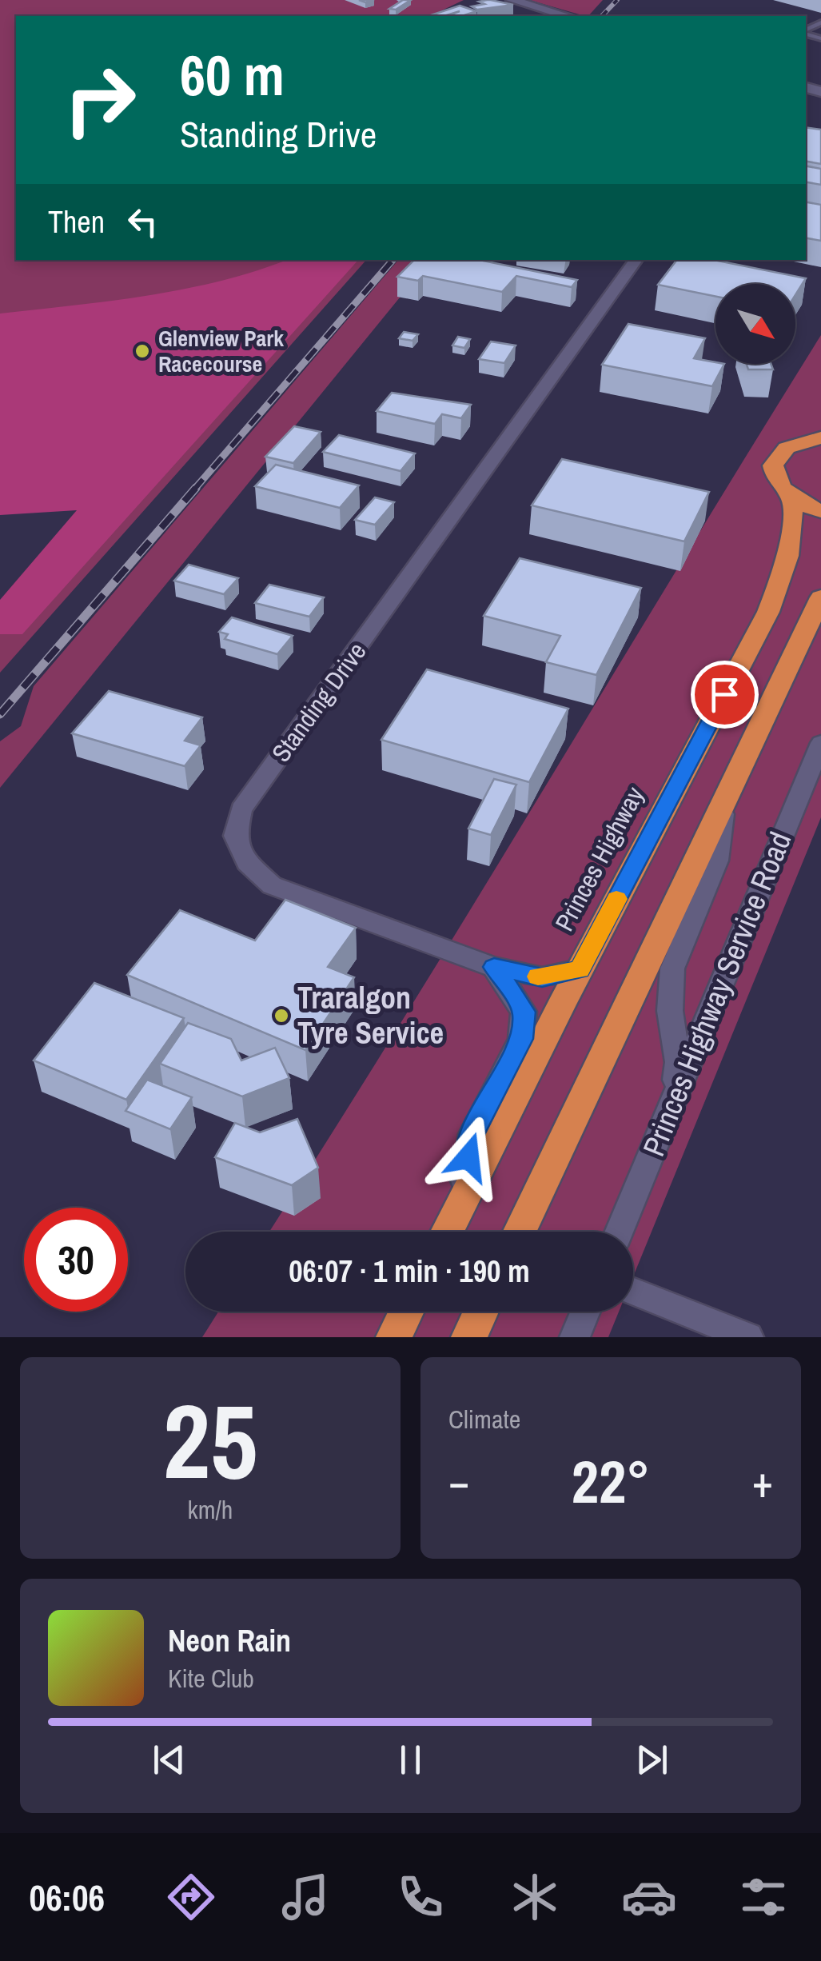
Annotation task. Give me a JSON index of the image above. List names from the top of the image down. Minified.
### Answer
{"streets":{"highway":["Princes Highway"],"street":["Standing Drive","Princes Highway Service Road"]},"crossings":[["Standing Drive","Princes Highway"]],"places":["Glenview Park Racecourse","Traralgon Tyre Service"],"north":"bottom right","page":{"turn":["60 m","Standing Drive"],"then":"Then","limit":"30","trip":"06:07 · 1 min · 190 m","tile":[["25","km/h"],"Climate"],"heat":["−","22°","+"],"song":["Neon Rain","Kite Club"],"tabs":"06:06"}}
